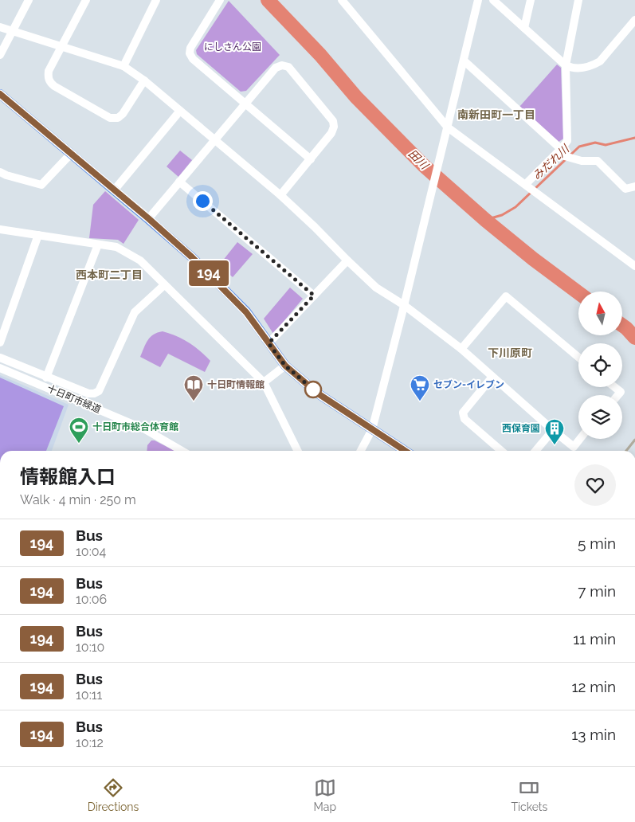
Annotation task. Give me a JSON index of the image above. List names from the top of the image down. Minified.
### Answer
{"streets":{"street":["十日町市緑道"]},"districts":["南新田町一丁目","西本町二丁目","下川原町"],"water":["田川","みだれ川"],"parks":["にしさん公園"],"places":{"library":["十日町情報館"],"supermarket":["セブン-イレブン"],"sports":["十日町市総合体育館"],"building":["西保育園"]},"lines":["bus line 194"],"north":"top","page":{"on_map":"194","heading":["情報館入口","Walk · 4 min · 250 m"],"list":[{"mark":"194","name":"Bus","note":"10:04","value":"5 min"},{"mark":"194","name":"Bus","note":"10:06","value":"7 min"},{"mark":"194","name":"Bus","note":"10:10","value":"11 min"},{"mark":"194","name":"Bus","note":"10:11","value":"12 min"},{"mark":"194","name":"Bus","note":"10:12","value":"13 min"}],"tabs":["Directions","Map","Tickets"]}}
